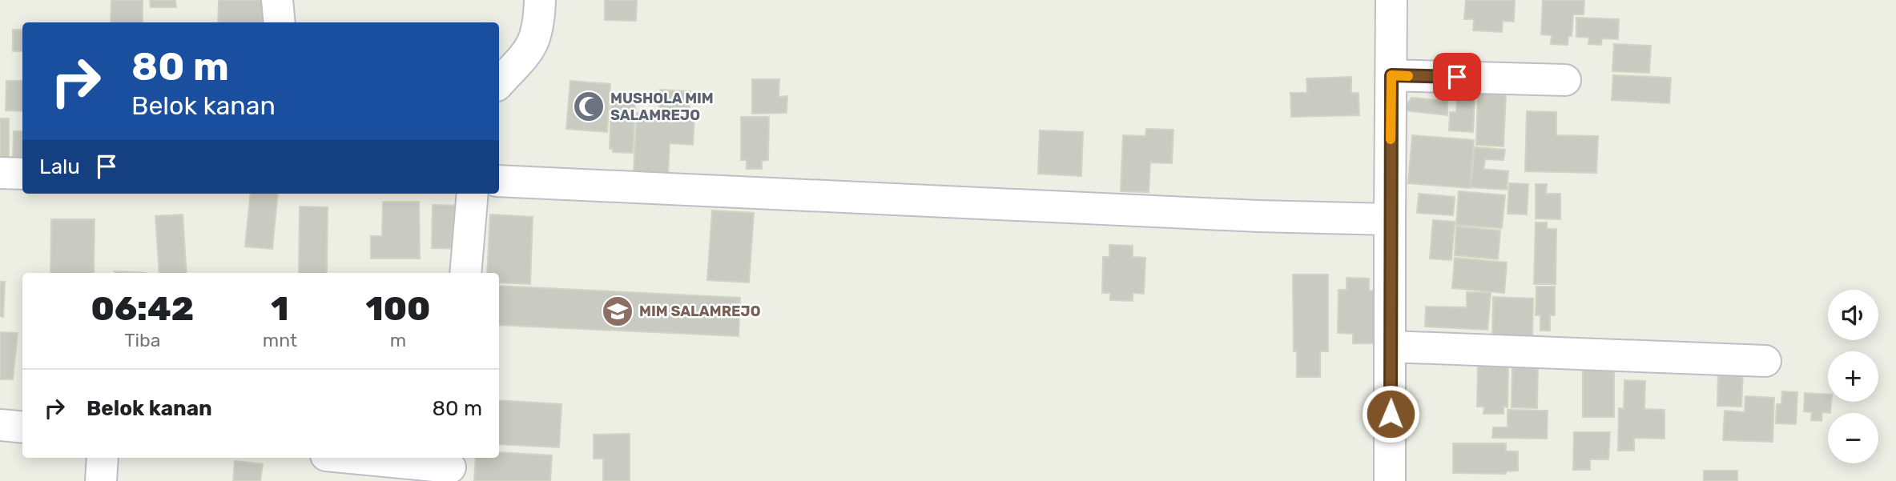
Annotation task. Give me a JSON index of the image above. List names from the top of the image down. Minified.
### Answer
{"places":{"mosque":["MUSHOLA MIM SALAMREJO"],"school or university":["MIM SALAMREJO"]},"page":{"turn":["80 m","Belok kanan"],"then":"Lalu","eta":["06:42","Tiba","1","mnt","100","m"],"map_buttons":["+","−"],"list":[{"name":"Belok kanan","value":"80 m"}]}}
